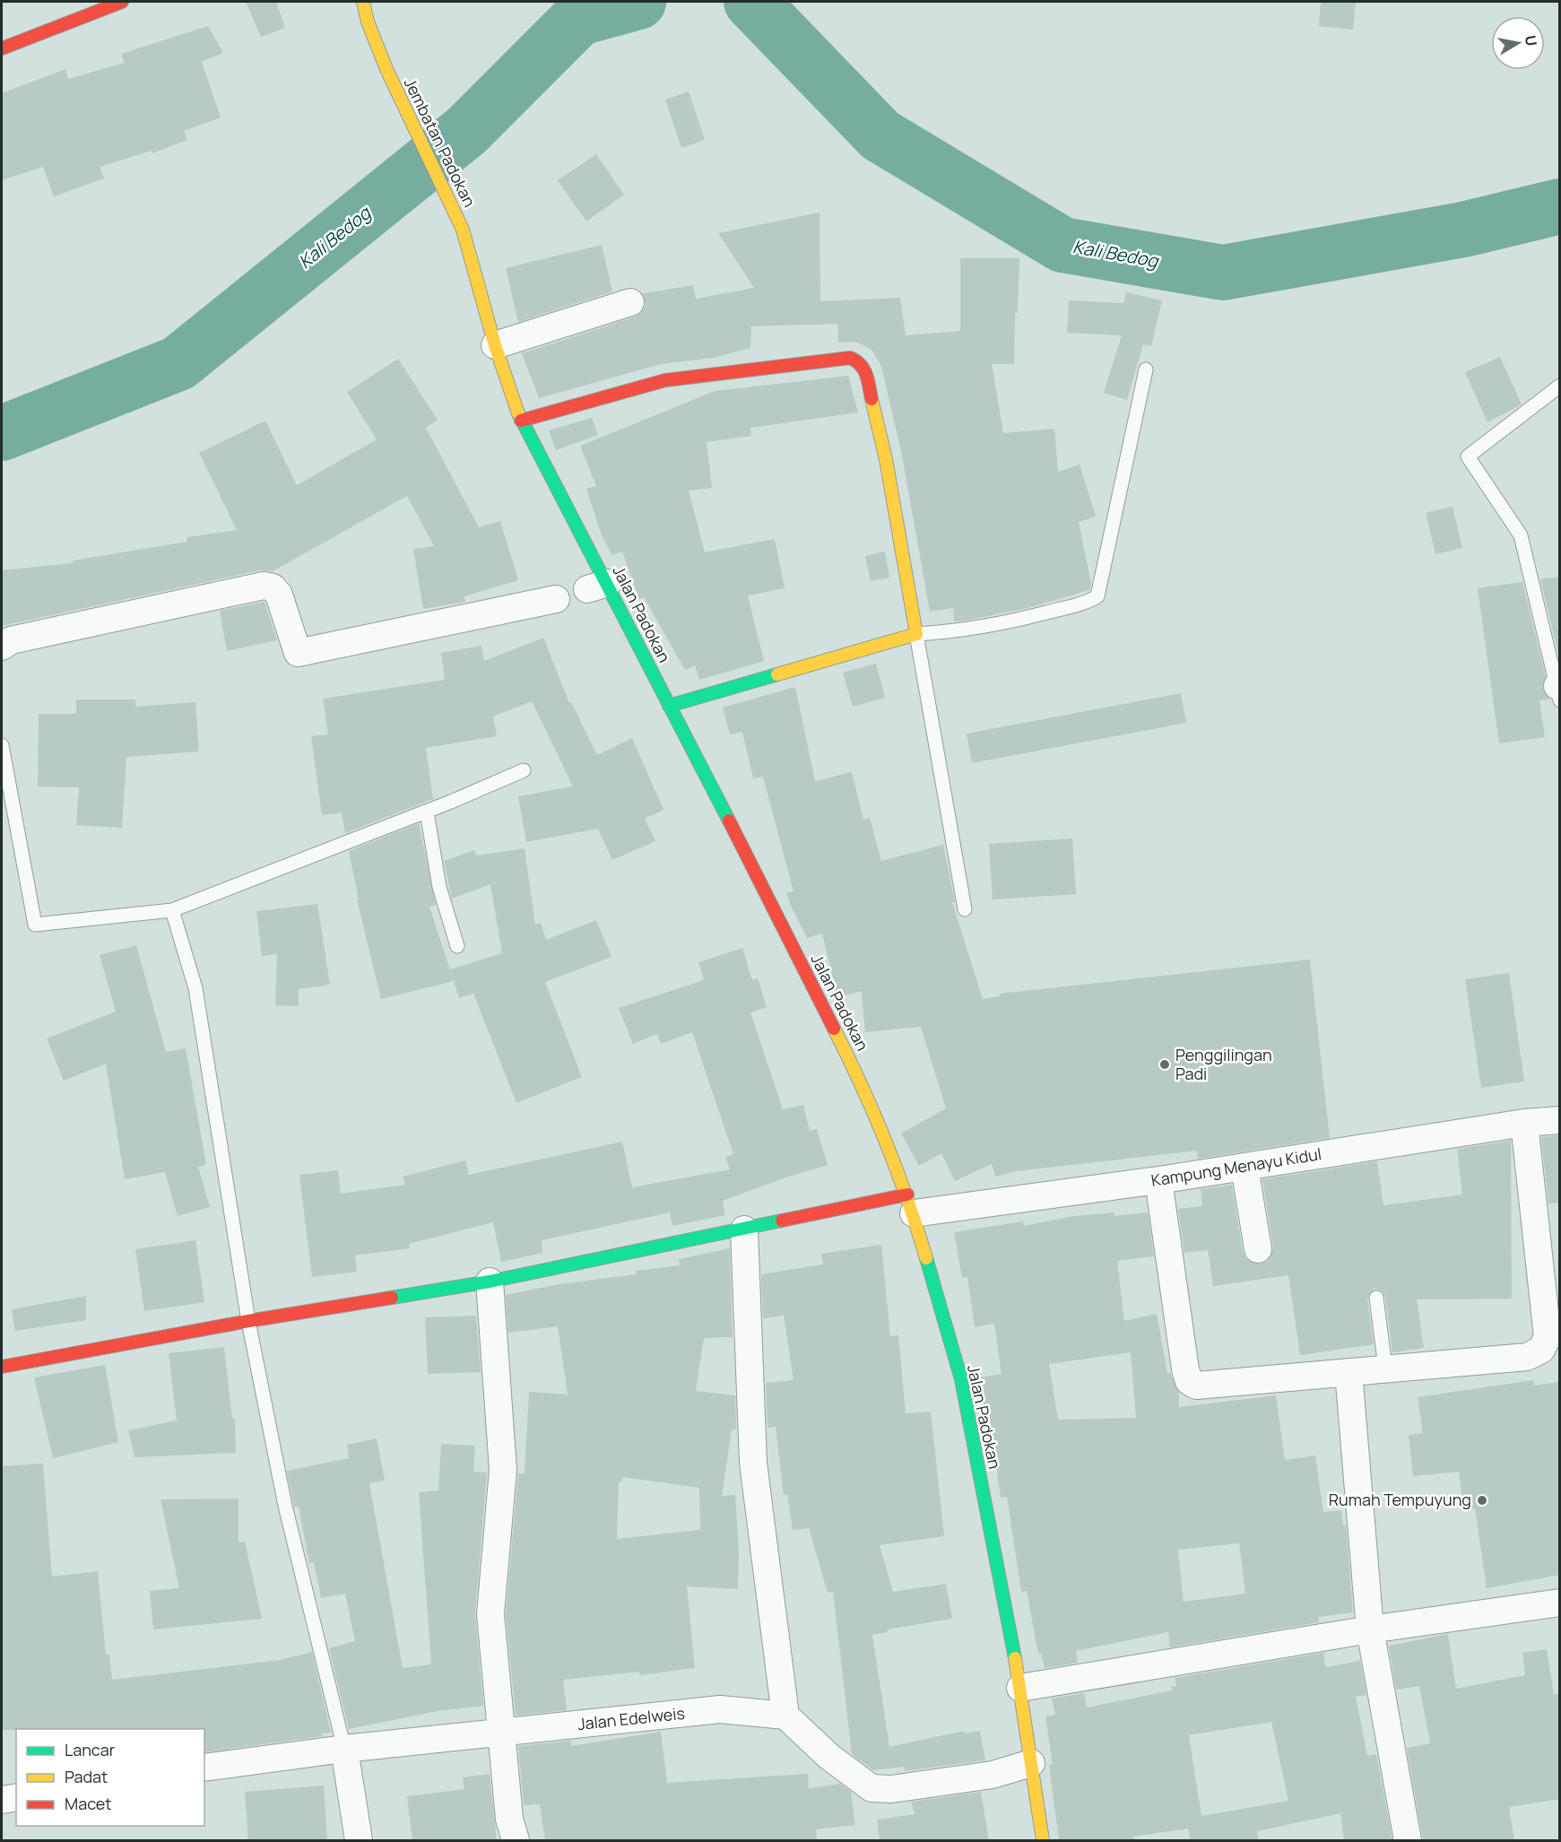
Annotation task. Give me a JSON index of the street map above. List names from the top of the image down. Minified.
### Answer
{"streets":{"main road":["Jembatan Padokan","Jalan Padokan"],"street":["Kampung Menayu Kidul","Jalan Edelweis"]},"crossings":[["Jembatan Padokan","Jalan Padokan"],["Jalan Padokan","Kampung Menayu Kidul"]],"water":["Kali Bedog"],"places":["Penggilingan Padi","Rumah Tempuyung"],"legend":["Lancar","Padat","Macet"],"north":"right"}
